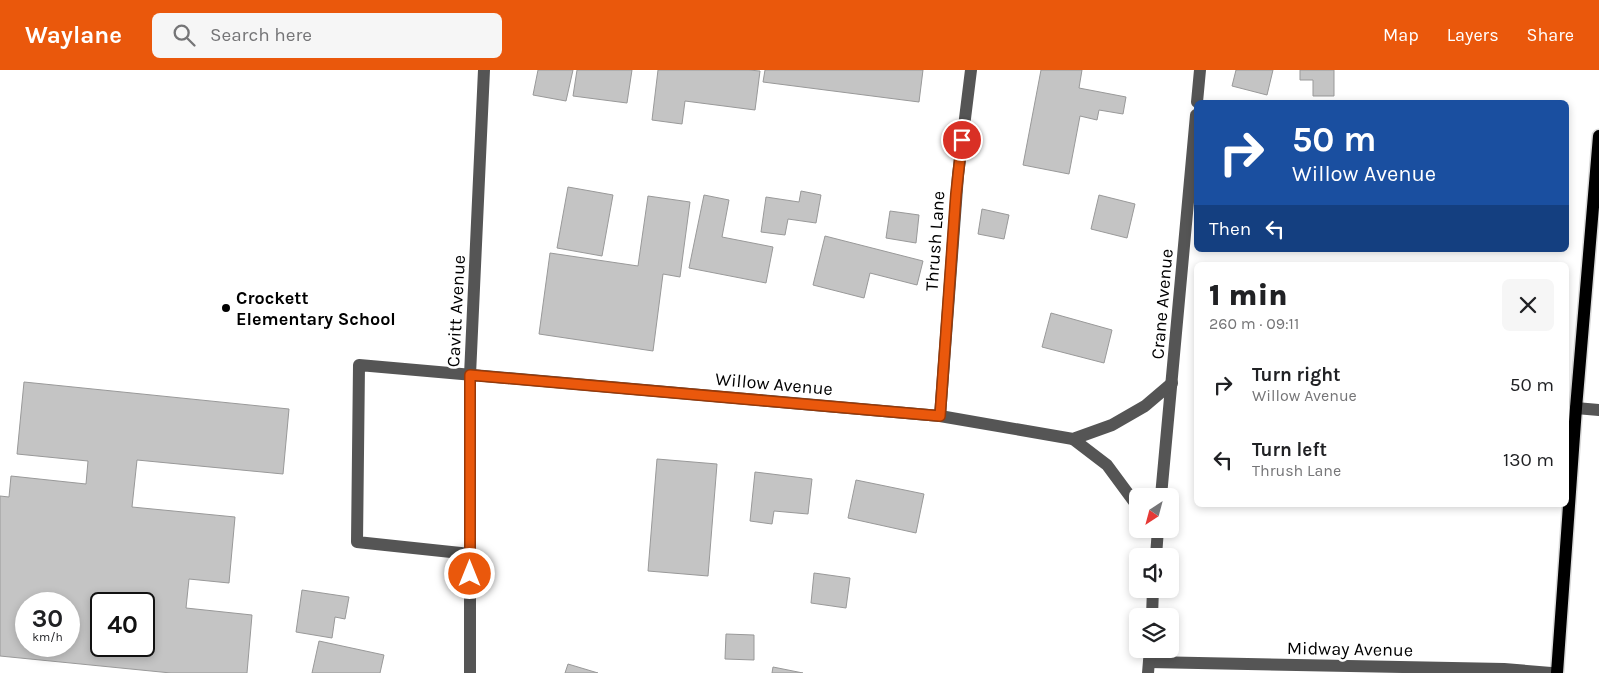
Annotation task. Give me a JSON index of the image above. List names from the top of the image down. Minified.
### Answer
{"streets":{"street":["Thrush Lane","Crane Avenue","Cavitt Avenue","Willow Avenue","Midway Avenue"]},"crossings":[["Thrush Lane","Willow Avenue"],["Crane Avenue","Willow Avenue"],["Cavitt Avenue","Willow Avenue"]],"places":["Crockett Elementary School"],"north":"bottom left","page":{"header":"Waylane","search":"Search here","nav":["Map","Layers","Share"],"turn":["50 m","Willow Avenue"],"then":"Then","heading":["1 min","260 m · 09:11"],"list":[{"name":"Turn right","note":"Willow Avenue","value":"50 m"},{"name":"Turn left","note":"Thrush Lane","value":"130 m"}],"speed":"30 km/h","limit":"40"}}
